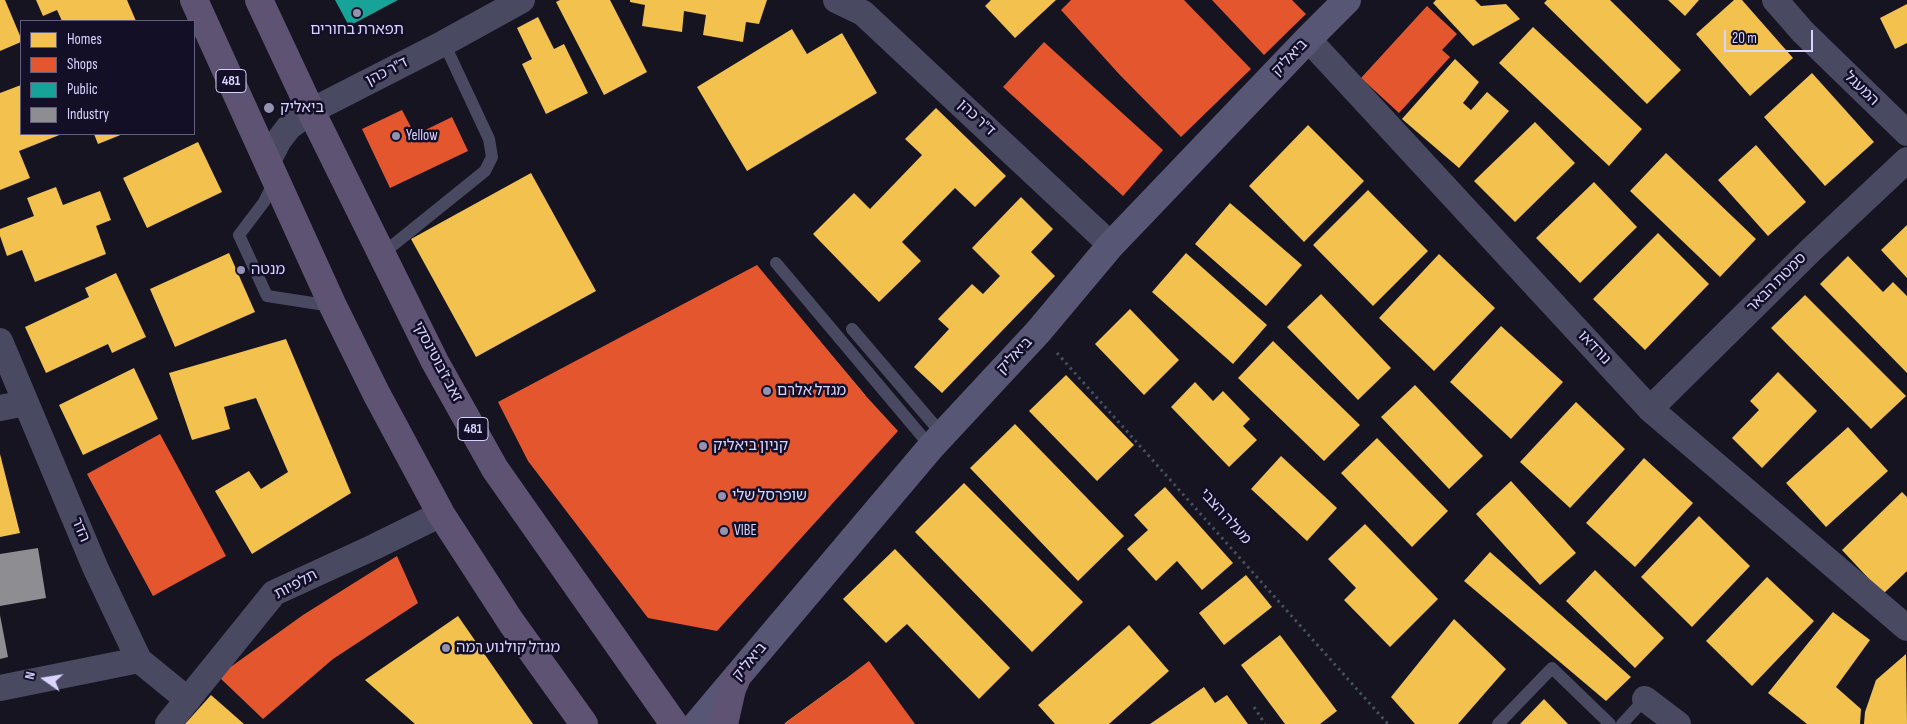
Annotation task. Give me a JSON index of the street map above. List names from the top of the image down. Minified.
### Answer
{"streets":{"main road":["481","זאב ז'בוטינסקי"],"street":["ביאליק","ד\"ר כהן","המעגל","סמטת הבאר","נורדאו","הדר","תלפיות"],"path":["מעלה הצבי"]},"crossings":[["ביאליק","ד\"ר כהן"],["ביאליק","נורדאו"],["ביאליק","מעלה הצבי"],["ד\"ר כהן","481"],["ד\"ר כהן","זאב ז'בוטינסקי"],["481","תלפיות"],["סמטת הבאר","נורדאו"],["הדר","תלפיות"]],"places":["תפארת בחורים","ביאליק","Yellow","מנטה","מגדל אלרם","קניון ביאליק","שופרסל שלי","VIBE","מגדל קולנוע רמה"],"legend":["Homes","Shops","Public","Industry"],"scale_bar":"20 m","north":"left"}
